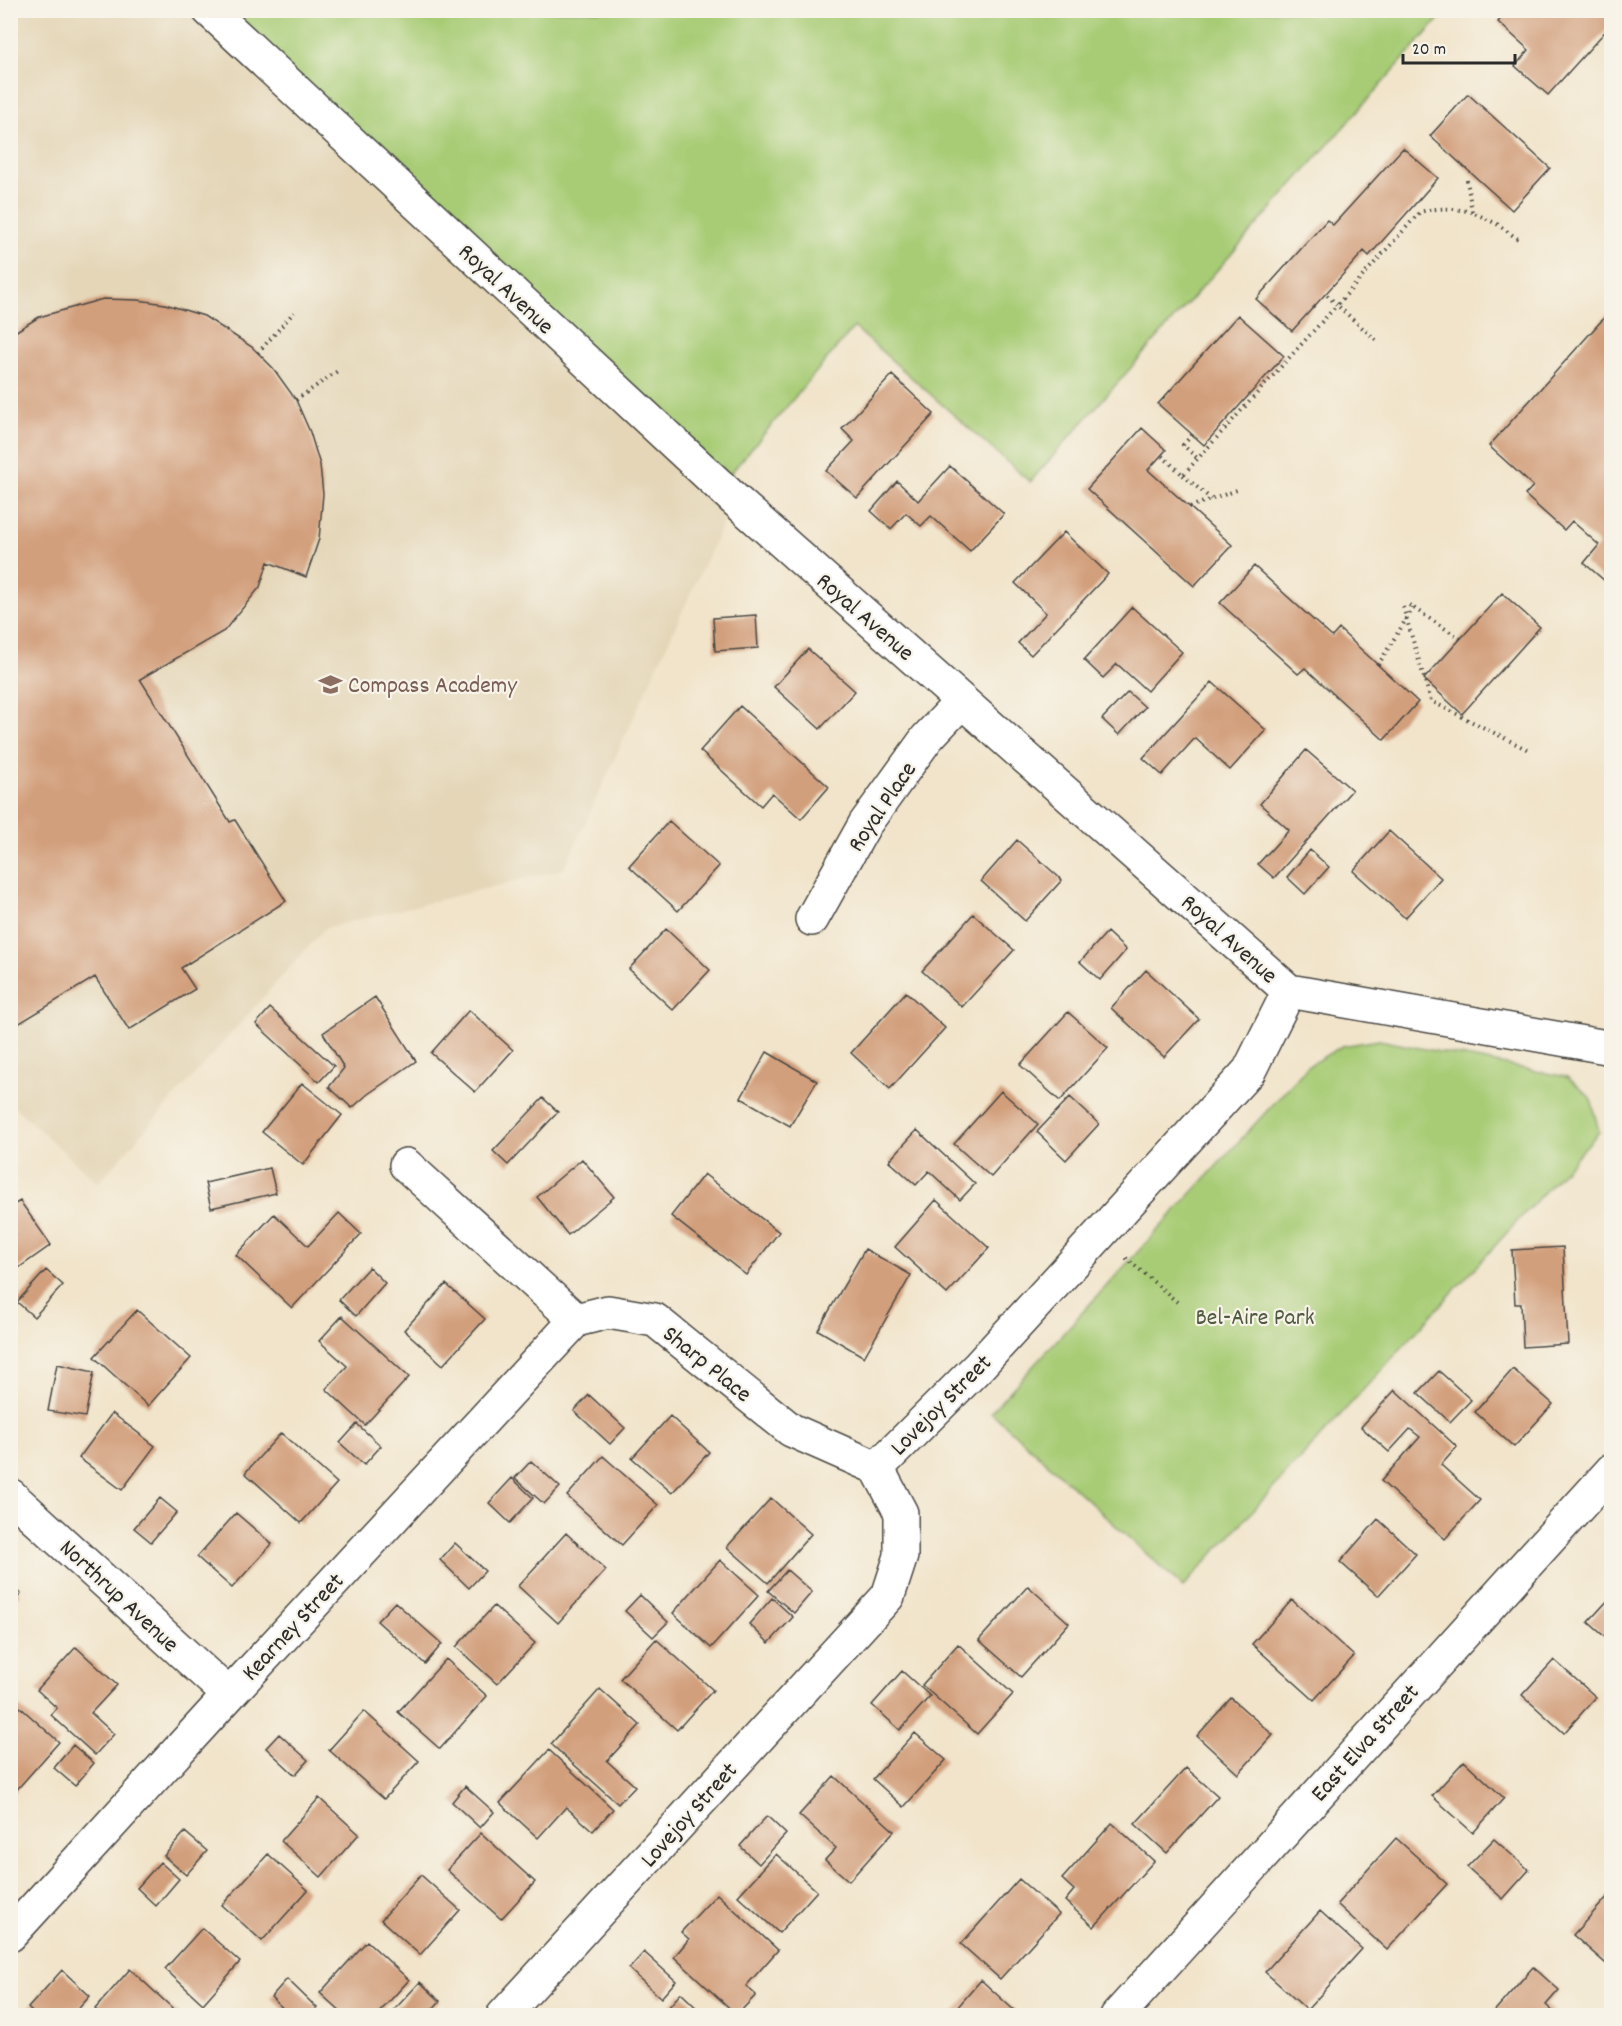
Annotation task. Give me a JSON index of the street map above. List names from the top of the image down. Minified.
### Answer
{"streets":{"street":["Royal Avenue","Royal Place","Sharp Place","Lovejoy Street","Northrup Avenue","Kearney Street","East Elva Street"]},"crossings":[["Royal Avenue","Royal Place"],["Royal Avenue","Lovejoy Street"],["Sharp Place","Lovejoy Street"],["Sharp Place","Kearney Street"],["Northrup Avenue","Kearney Street"]],"parks":["Bel-Aire Park"],"places":{"school or university":["Compass Academy"]},"scale_bar":"20 m"}
